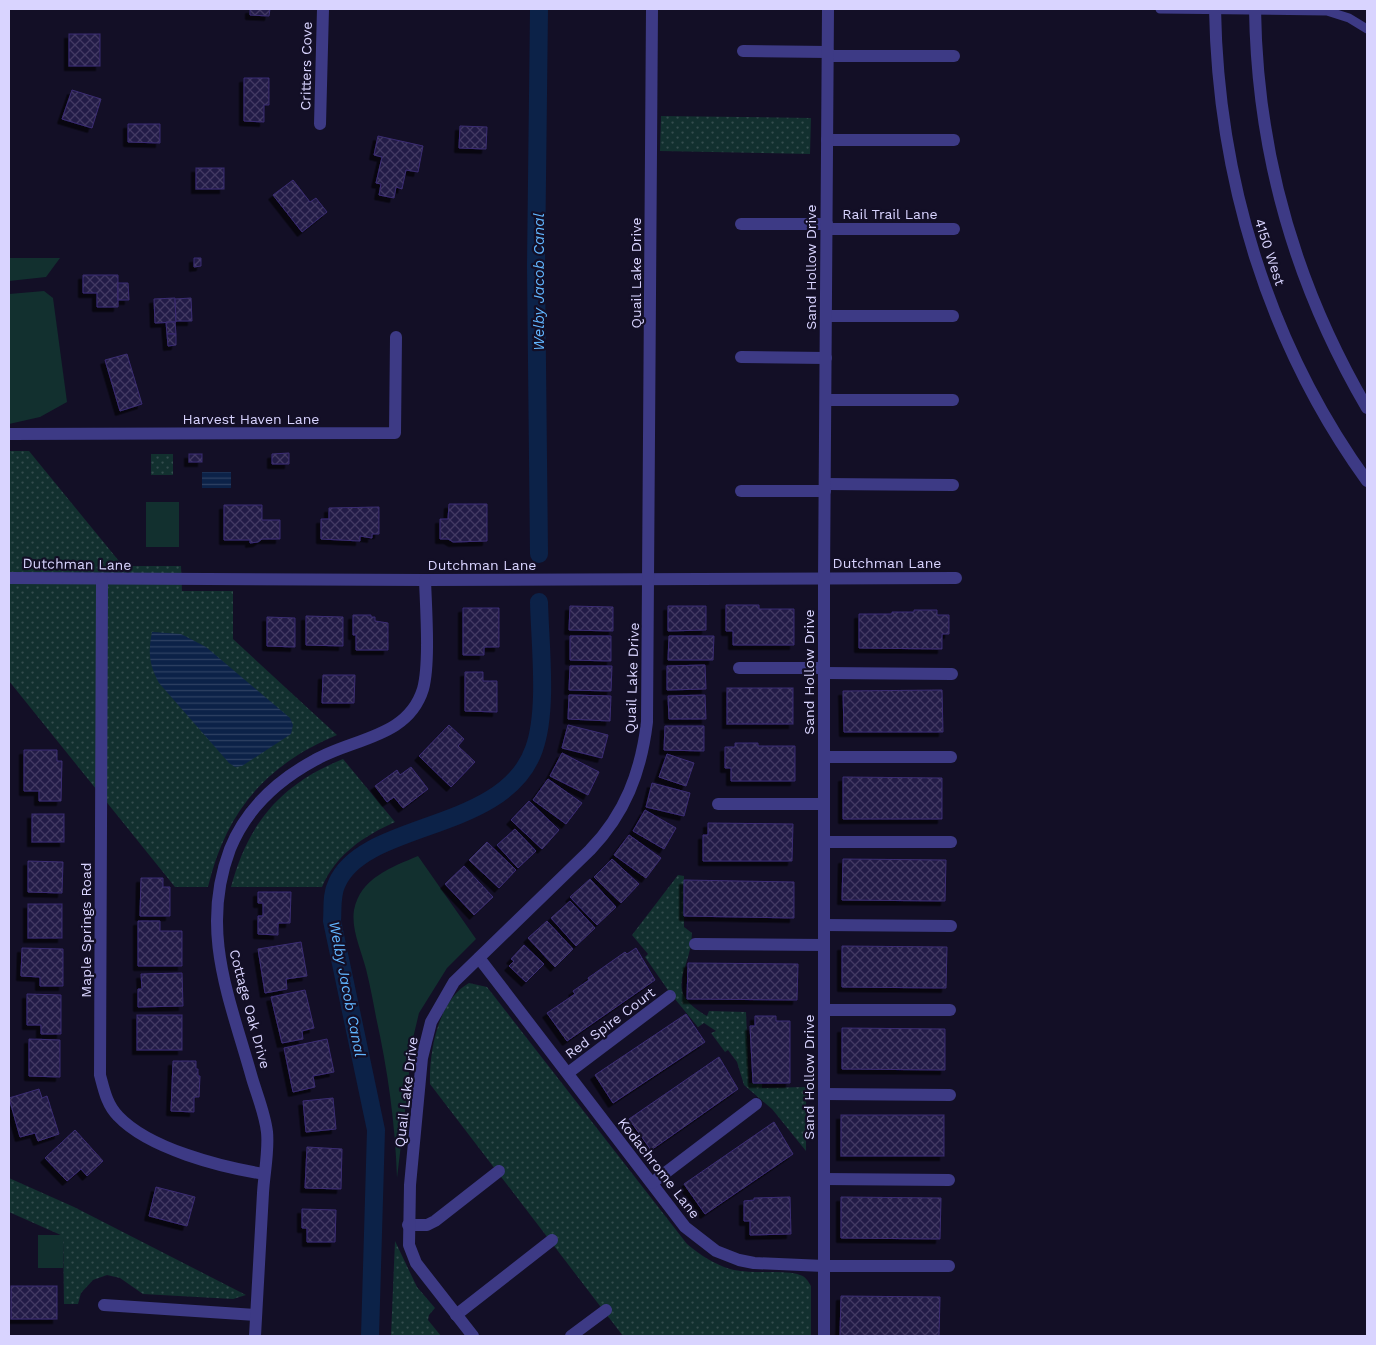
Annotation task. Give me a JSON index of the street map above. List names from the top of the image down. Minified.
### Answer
{"streets":{"street":["Critters Cove","Rail Trail Lane","4150 West","Sand Hollow Drive","Quail Lake Drive","Harvest Haven Lane","Dutchman Lane","Maple Springs Road","Cottage Oak Drive","Red Spire Court","Kodachrome Lane"]},"crossings":[["Rail Trail Lane","Sand Hollow Drive"],["Sand Hollow Drive","Dutchman Lane"],["Sand Hollow Drive","Kodachrome Lane"],["Quail Lake Drive","Dutchman Lane"],["Quail Lake Drive","Kodachrome Lane"],["Dutchman Lane","Maple Springs Road"],["Dutchman Lane","Cottage Oak Drive"],["Maple Springs Road","Cottage Oak Drive"],["Red Spire Court","Kodachrome Lane"]],"water":["Welby Jacob Canal"]}
